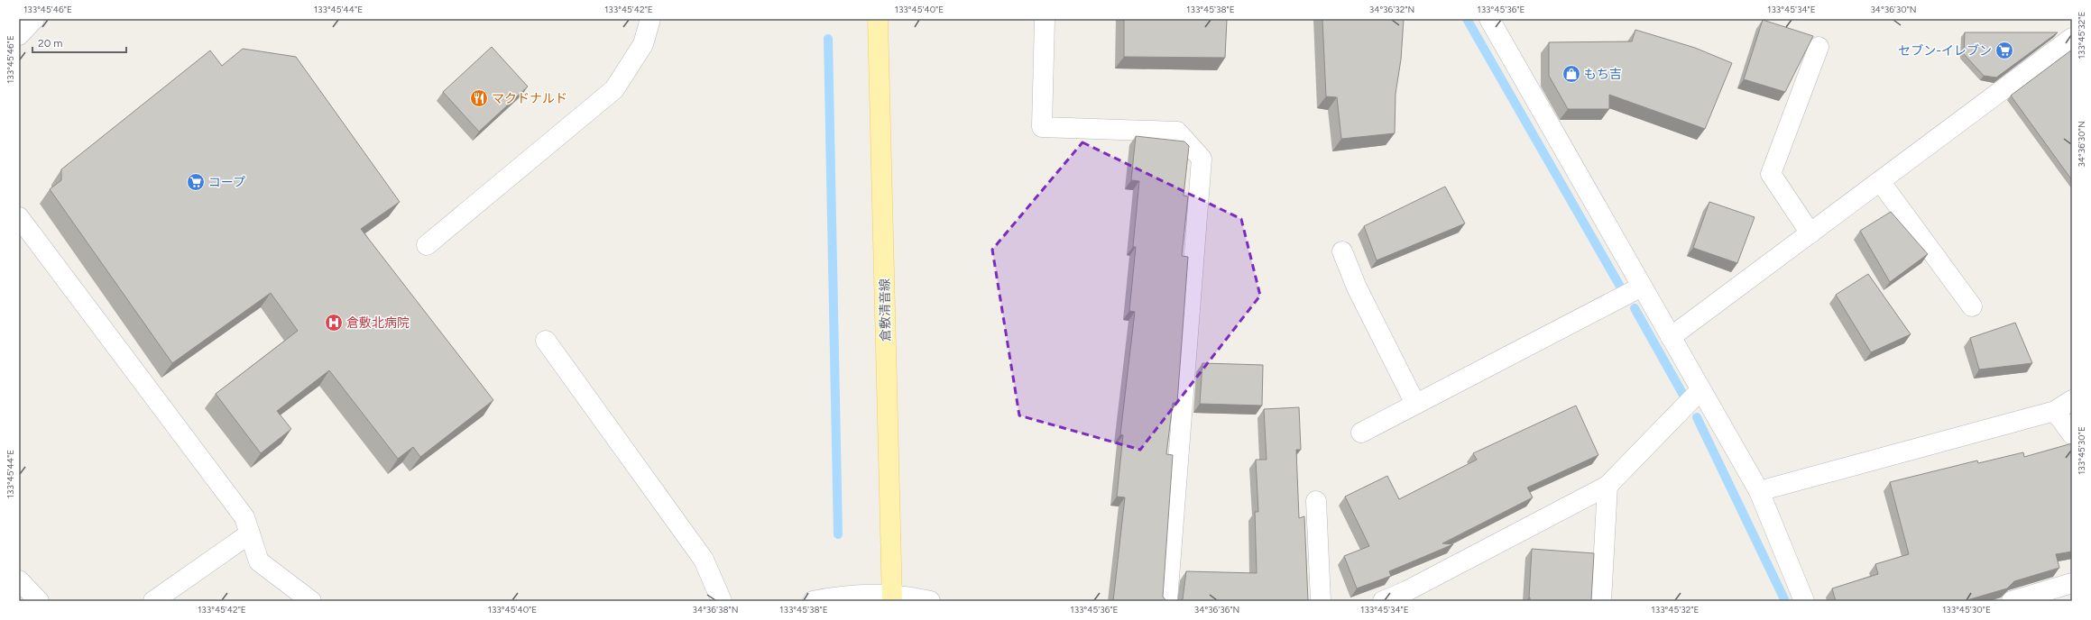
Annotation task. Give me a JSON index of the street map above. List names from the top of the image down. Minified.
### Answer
{"streets":{"main road":["倉敷清音線"]},"places":{"supermarket":["セブン-イレブン","コープ"],"shop":["もち吉"],"restaurant":["マクドナルド"],"hospital":["倉敷北病院"]},"scale_bar":"20 m","coordinates":["133°45'46\"E","133°45'44\"E","133°45'42\"E","133°45'40\"E","133°45'38\"E","34°36'32\"N","133°45'36\"E","133°45'34\"E","34°36'30\"N","133°45'32\"E","133°45'30\"E","34°36'38\"N","34°36'36\"N"]}
